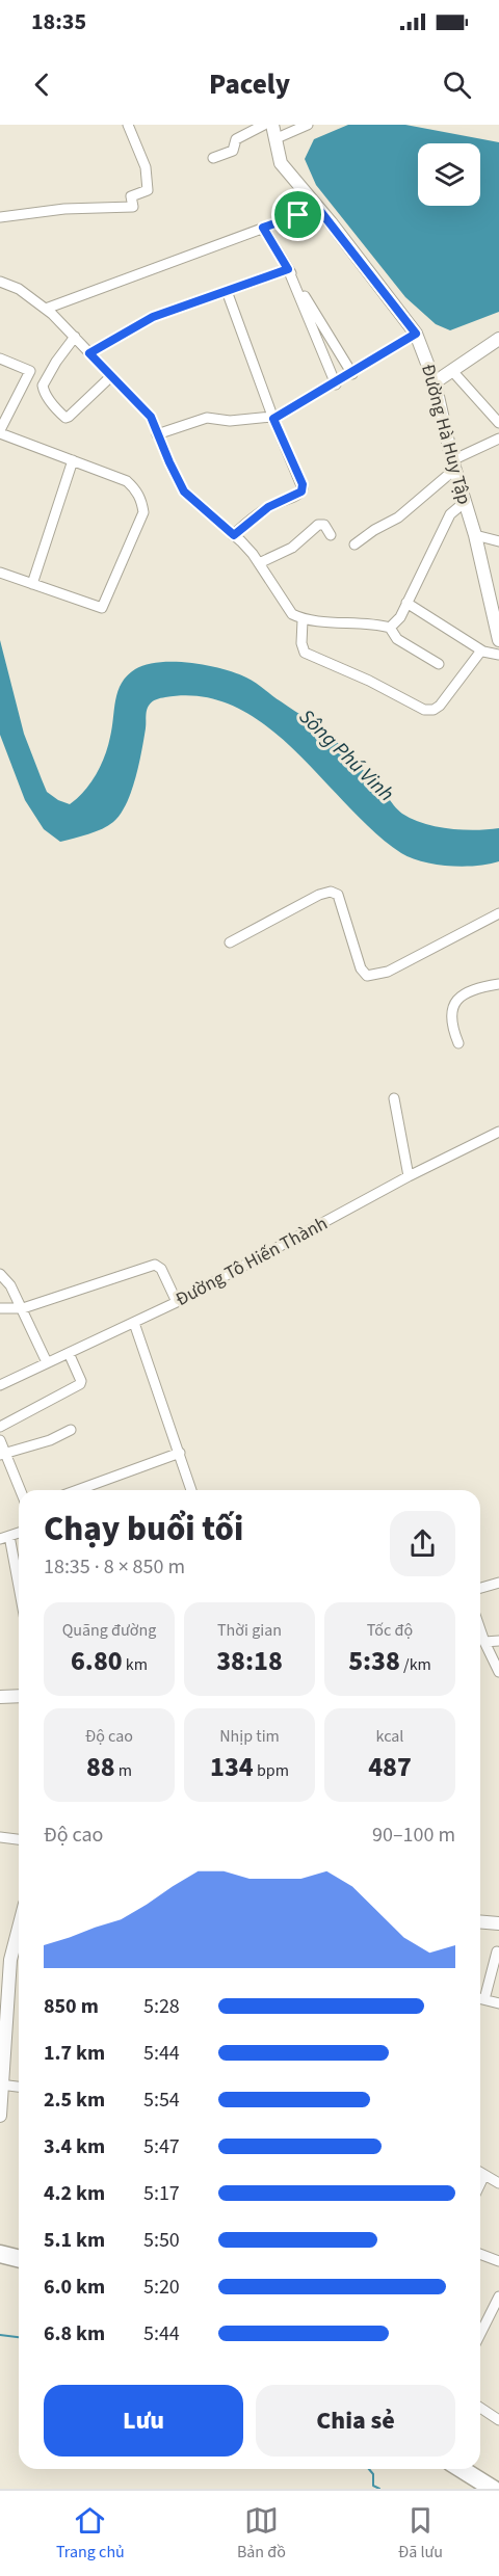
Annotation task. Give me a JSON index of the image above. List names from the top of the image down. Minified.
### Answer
{"streets":{"main road":["Đường Hà Huy Tập"],"street":["Đường Tô Hiến Thành"]},"water":["Sông Phú Vinh"],"page":{"status":"18:35","header":"Pacely","heading":["Chạy buổi tối","18:35 · 8 × 850 m"],"stats":[["Quãng đường","6.80 km"],["Thời gian","38:18"],["Tốc độ","5:38 /km"],["Độ cao","88 m"],["Nhịp tim","134 bpm"],["kcal","487"]],"chart":["Độ cao","90–100 m"],"list":[{"name":"850 m","note":"5:28"},{"name":"1.7 km","note":"5:44"},{"name":"2.5 km","note":"5:54"},{"name":"3.4 km","note":"5:47"},{"name":"4.2 km","note":"5:17"},{"name":"5.1 km","note":"5:50"},{"name":"6.0 km","note":"5:20"},{"name":"6.8 km","note":"5:44"}],"buttons":["Lưu","Chia sẻ"],"tabs":["Trang chủ","Bản đồ","Đã lưu"]}}
